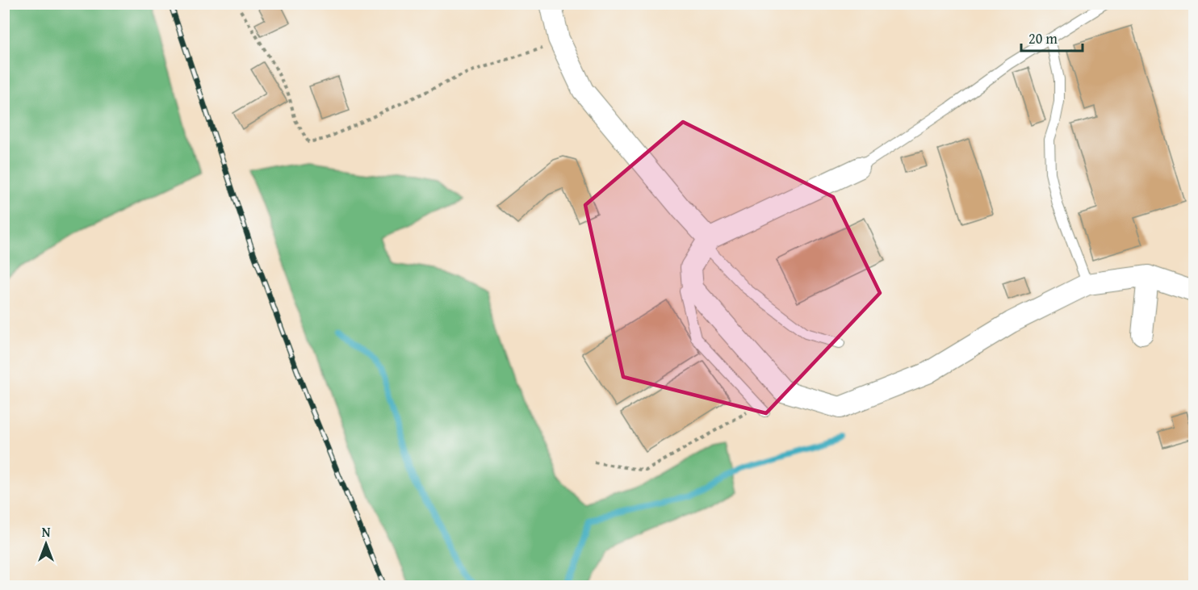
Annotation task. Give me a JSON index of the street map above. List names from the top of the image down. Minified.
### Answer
{"scale_bar":"20 m","north":"top"}
